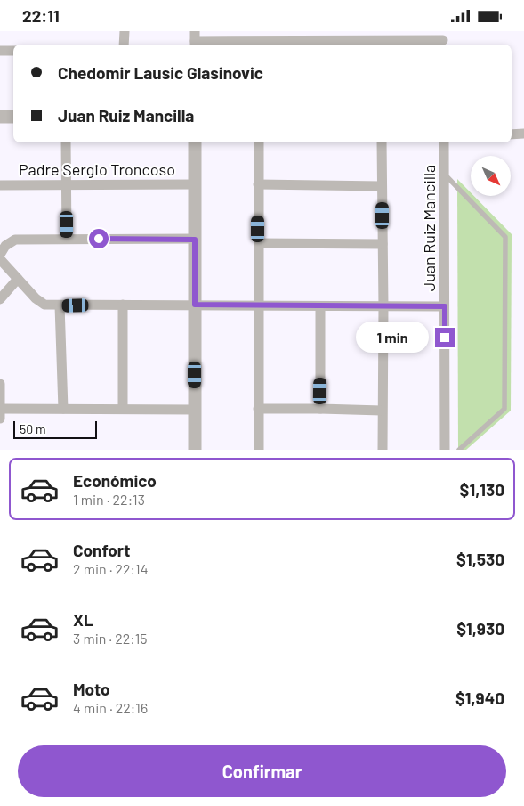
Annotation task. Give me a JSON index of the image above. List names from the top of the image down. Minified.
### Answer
{"streets":{"street":["Padre Sergio Troncoso","Juan Ruiz Mancilla"]},"scale_bar":"50 m","north":"bottom right","page":{"status":"22:11","banner":["Chedomir Lausic Glasinovic","Juan Ruiz Mancilla"],"bubble":"1 min","scale":"50 m","list":[{"name":"Económico","note":"1 min · 22:13","value":"$1,130"},{"name":"Confort","note":"2 min · 22:14","value":"$1,530"},{"name":"XL","note":"3 min · 22:15","value":"$1,930"},{"name":"Moto","note":"4 min · 22:16","value":"$1,940"}],"buttons":"Confirmar"}}
